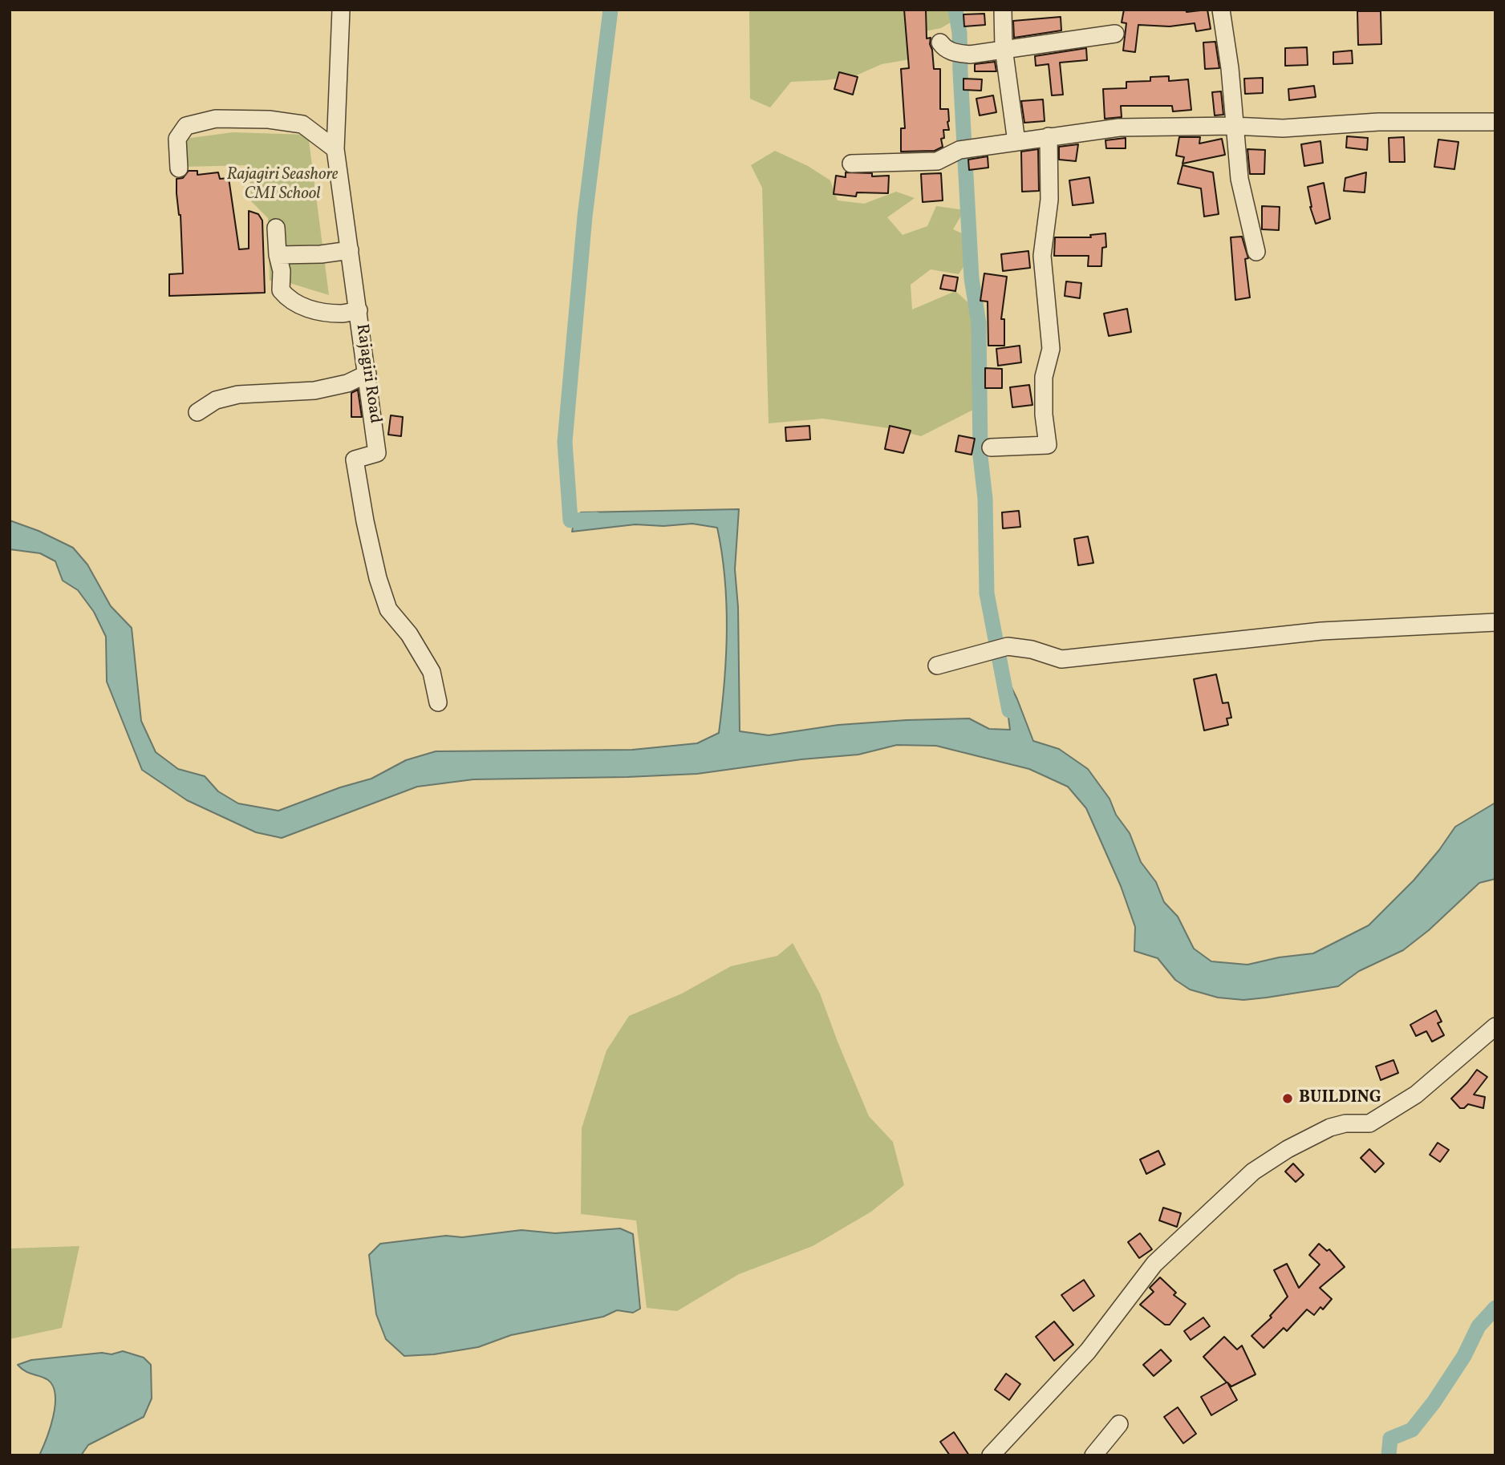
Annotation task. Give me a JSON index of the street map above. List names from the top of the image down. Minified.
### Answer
{"streets":{"street":["Rajagiri Road"]},"parks":["Rajagiri Seashore CMI School"],"places":["BUILDING"]}
